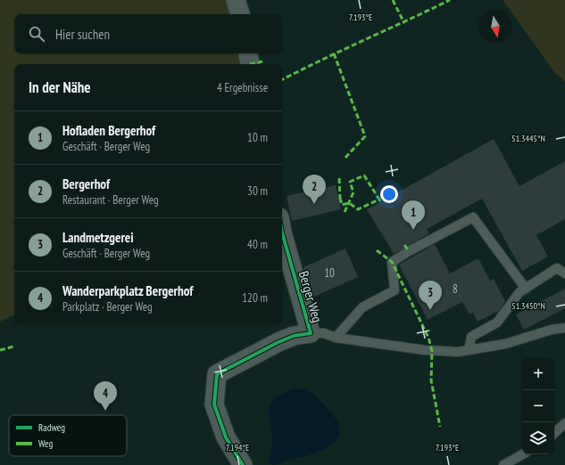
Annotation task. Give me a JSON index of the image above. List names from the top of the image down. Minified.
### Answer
{"streets":{"street":["Berger Weg"]},"house_numbers":["10","8"],"legend":["Radweg","Weg"],"north":"bottom","page":{"search":"Hier suchen","heading":["In der Nähe","4 Ergebnisse"],"list":[{"mark":"1","name":"Hofladen Bergerhof","note":"Geschäft · Berger Weg","value":"10 m"},{"mark":"2","name":"Bergerhof","note":"Restaurant · Berger Weg","value":"30 m"},{"mark":"3","name":"Landmetzgerei","note":"Geschäft · Berger Weg","value":"40 m"},{"mark":"4","name":"Wanderparkplatz Bergerhof","note":"Parkplatz · Berger Weg","value":"120 m"}],"pins":["2","1","3","4"],"map_buttons":["+","−"]},"coordinates":["7.193°E","51.3445°N","51.3450°N","7.194°E"]}
